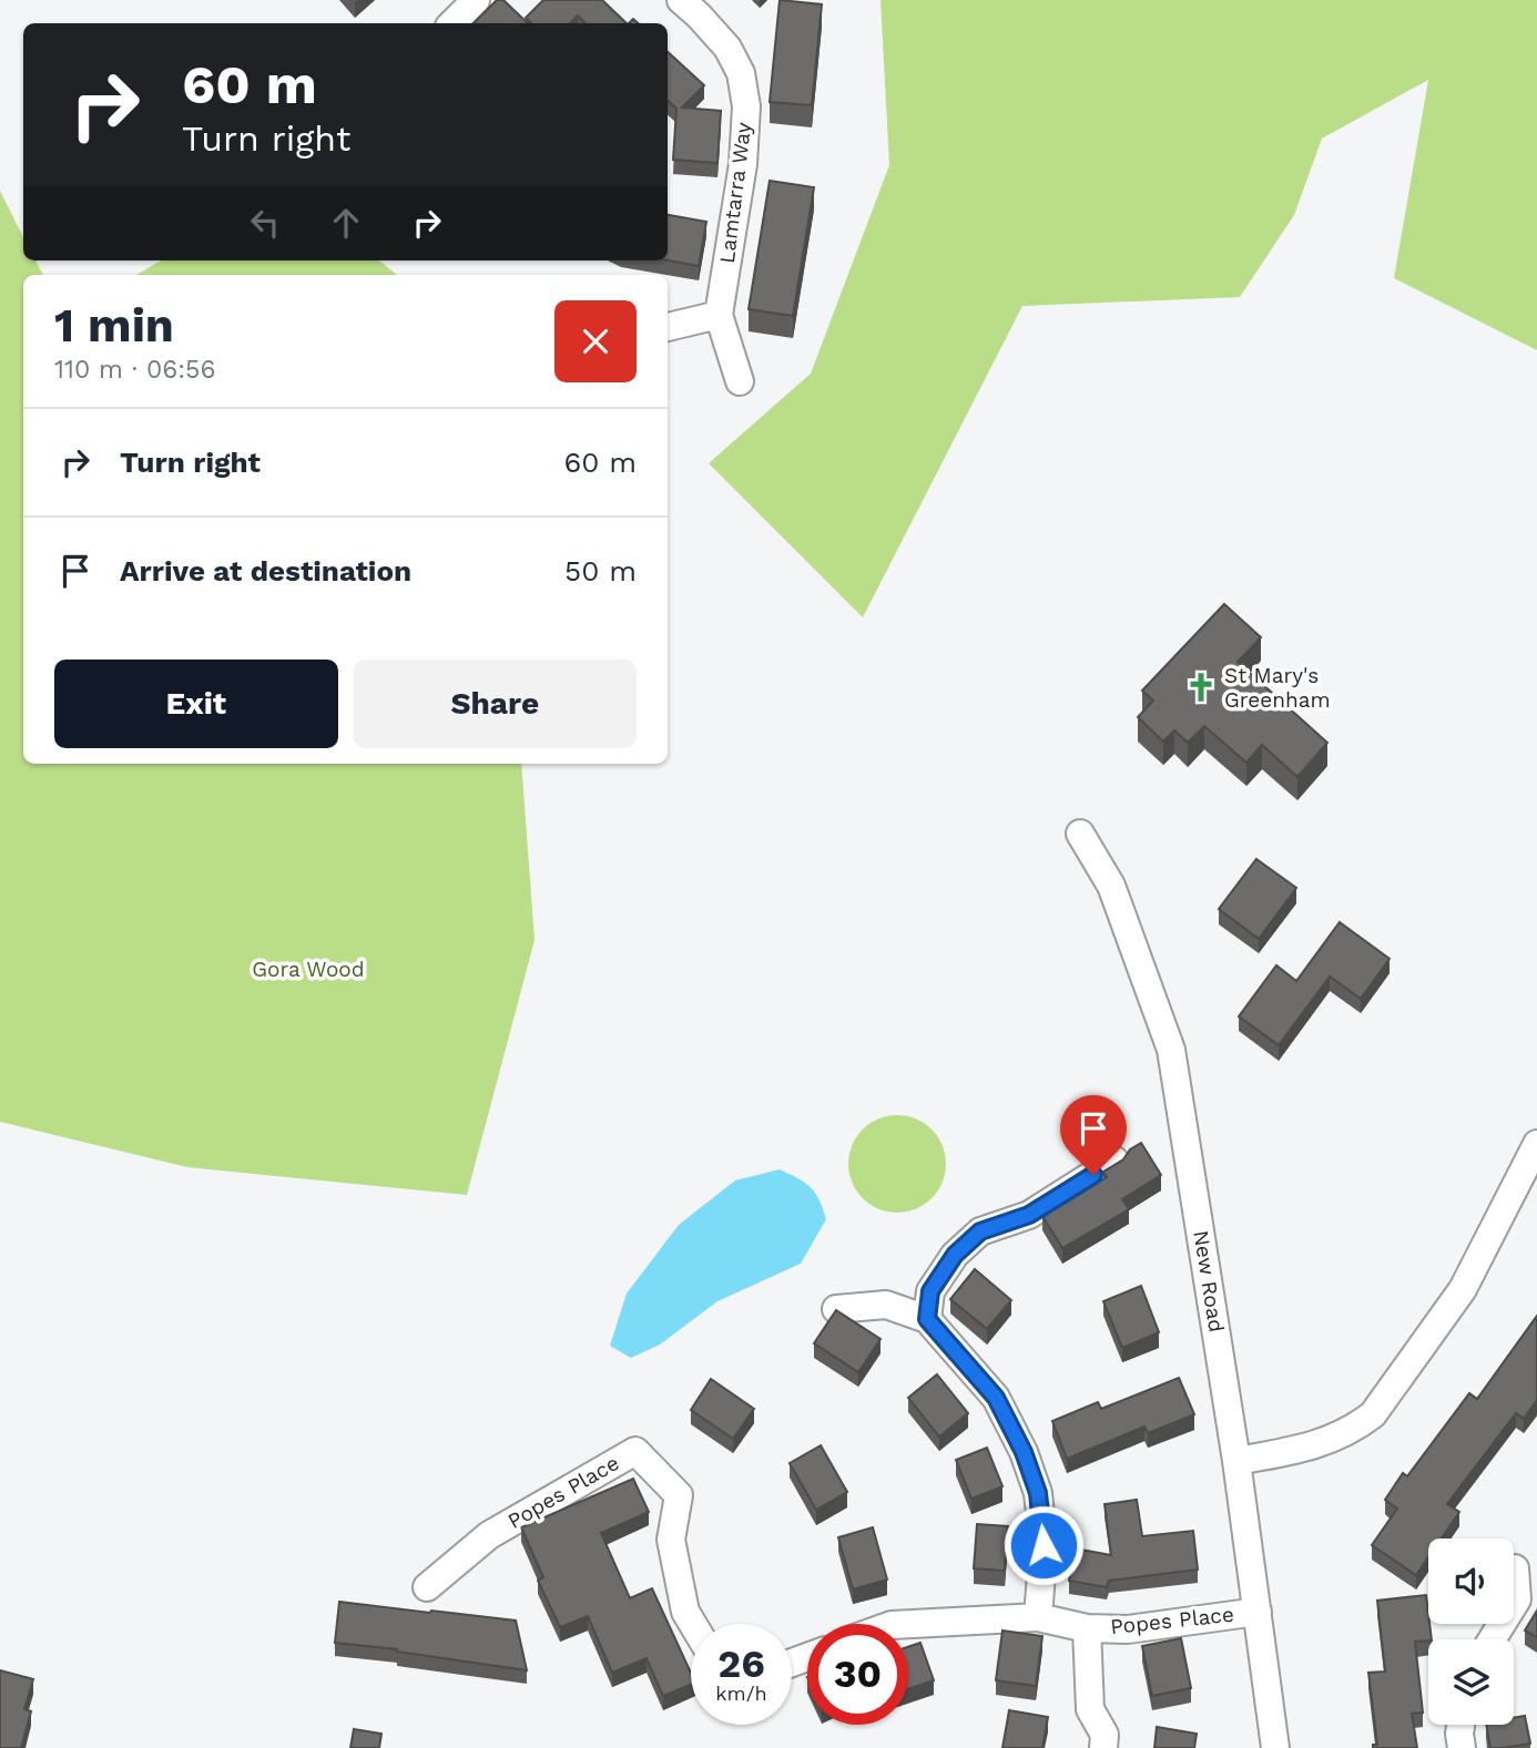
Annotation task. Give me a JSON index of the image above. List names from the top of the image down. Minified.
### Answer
{"streets":{"street":["Lamtarra Way","New Road","Popes Place"]},"crossings":[["New Road","Popes Place"]],"parks":["Gora Wood"],"places":{"church":["St Mary's Greenham"]},"page":{"turn":["60 m","Turn right"],"heading":["1 min","110 m · 06:56"],"list":[{"name":"Turn right","value":"60 m"},{"name":"Arrive at destination","value":"50 m"}],"buttons":["Exit","Share"],"speed":"26 km/h","limit":"30"}}
